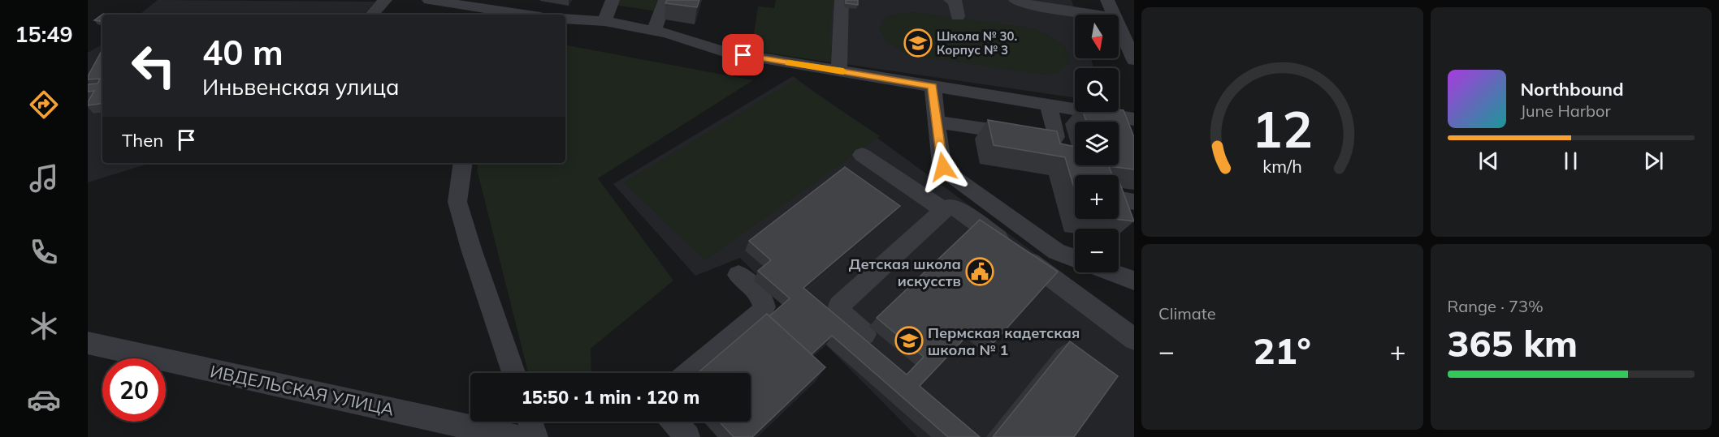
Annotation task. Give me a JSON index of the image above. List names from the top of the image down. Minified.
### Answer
{"streets":{"street":["ИВДЕЛЬСКАЯ УЛИЦА"]},"places":{"school or university":["Школа № 30. Корпус № 3","Пермская кадетская школа № 1"],"public building":["Детская школа искусств"]},"north":"bottom","page":{"tabs":"15:49","map_buttons":["+","−"],"turn":["40 m","Иньвенская улица"],"song":["Northbound","June Harbor"],"then":"Then","tile":["Climate",["Range · 73%","365 km"]],"heat":["−","21°","+"],"limit":"20","trip":"15:50 · 1 min · 120 m","gauge":["12","km/h"]}}
